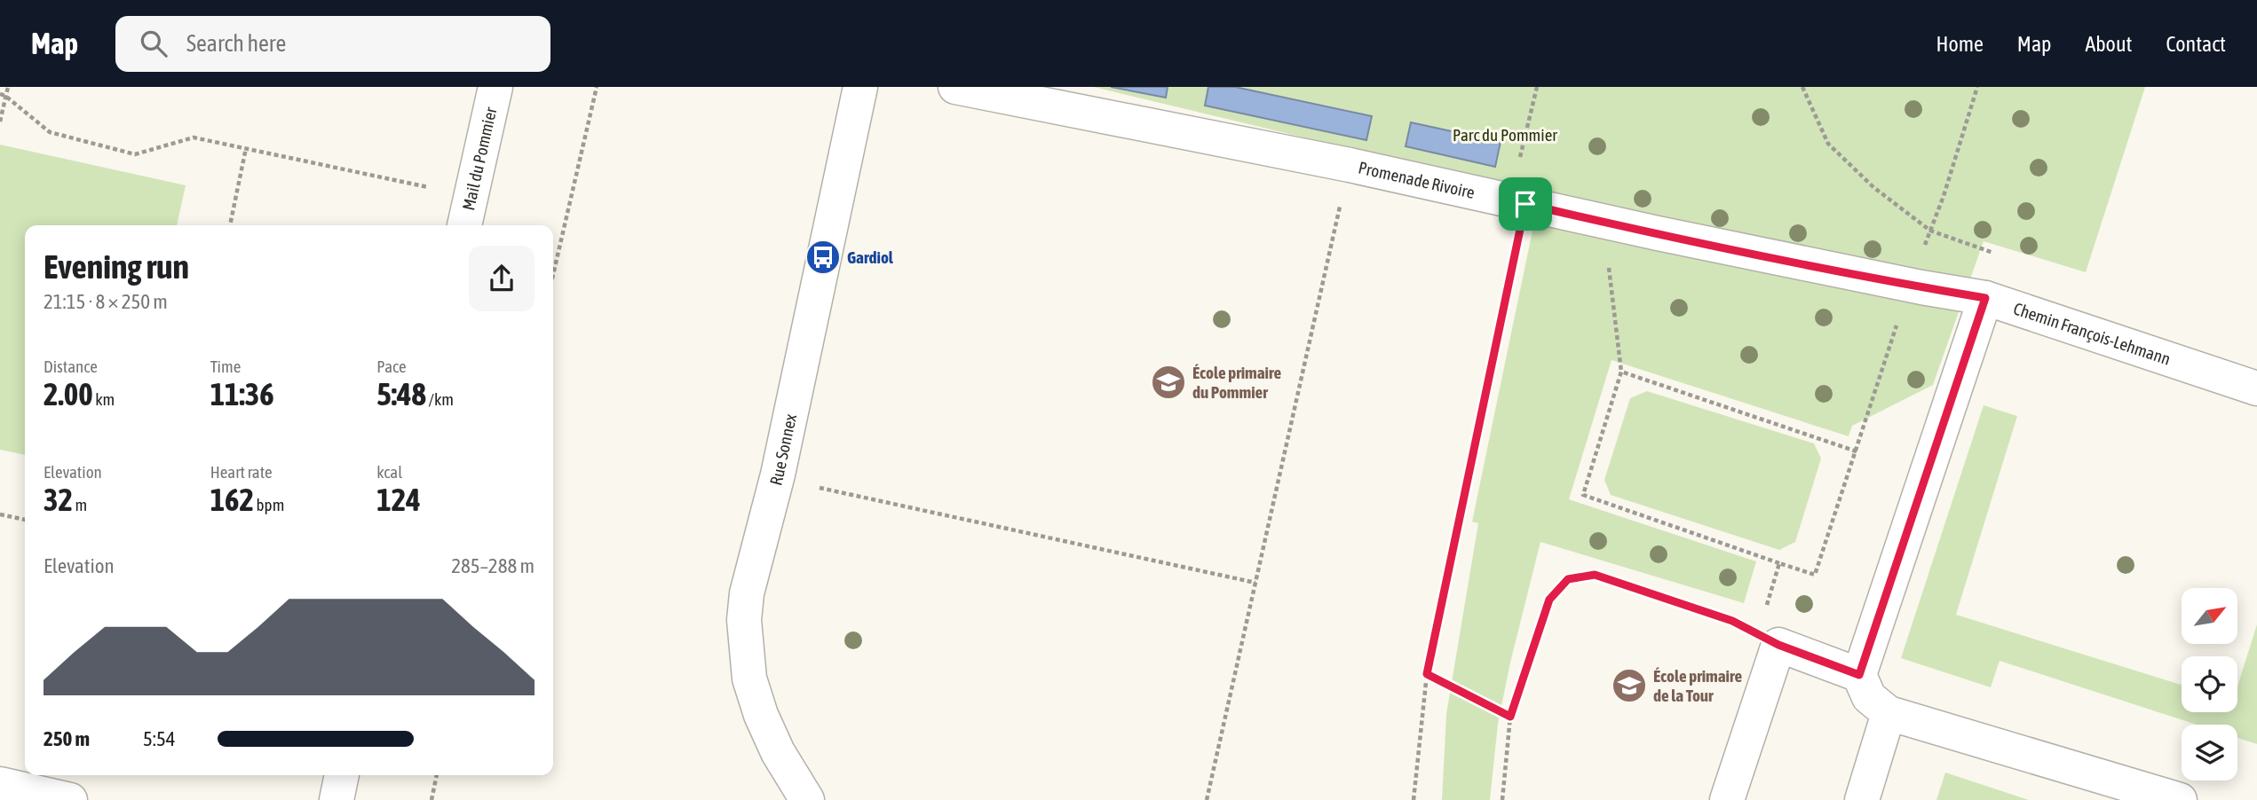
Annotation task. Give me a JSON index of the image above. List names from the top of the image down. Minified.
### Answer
{"streets":{"street":["Mail du Pommier","Promenade Rivoire","Chemin François-Lehmann","Rue Sonnex"]},"crossings":[["Promenade Rivoire","Chemin François-Lehmann"]],"parks":["Parc du Pommier"],"places":{"bus stop":["Gardiol"],"school or university":["École primaire du Pommier","École primaire de la Tour"]},"north":"top right","page":{"header":"Map","search":"Search here","nav":["Home","Map","About","Contact"],"heading":["Evening run","21:15 · 8 × 250 m"],"stats":[["Distance","2.00 km"],["Time","11:36"],["Pace","5:48 /km"],["Elevation","32 m"],["Heart rate","162 bpm"],["kcal","124"]],"chart":["Elevation","285–288 m"],"list":[{"name":"250 m","note":"5:54"}]}}
